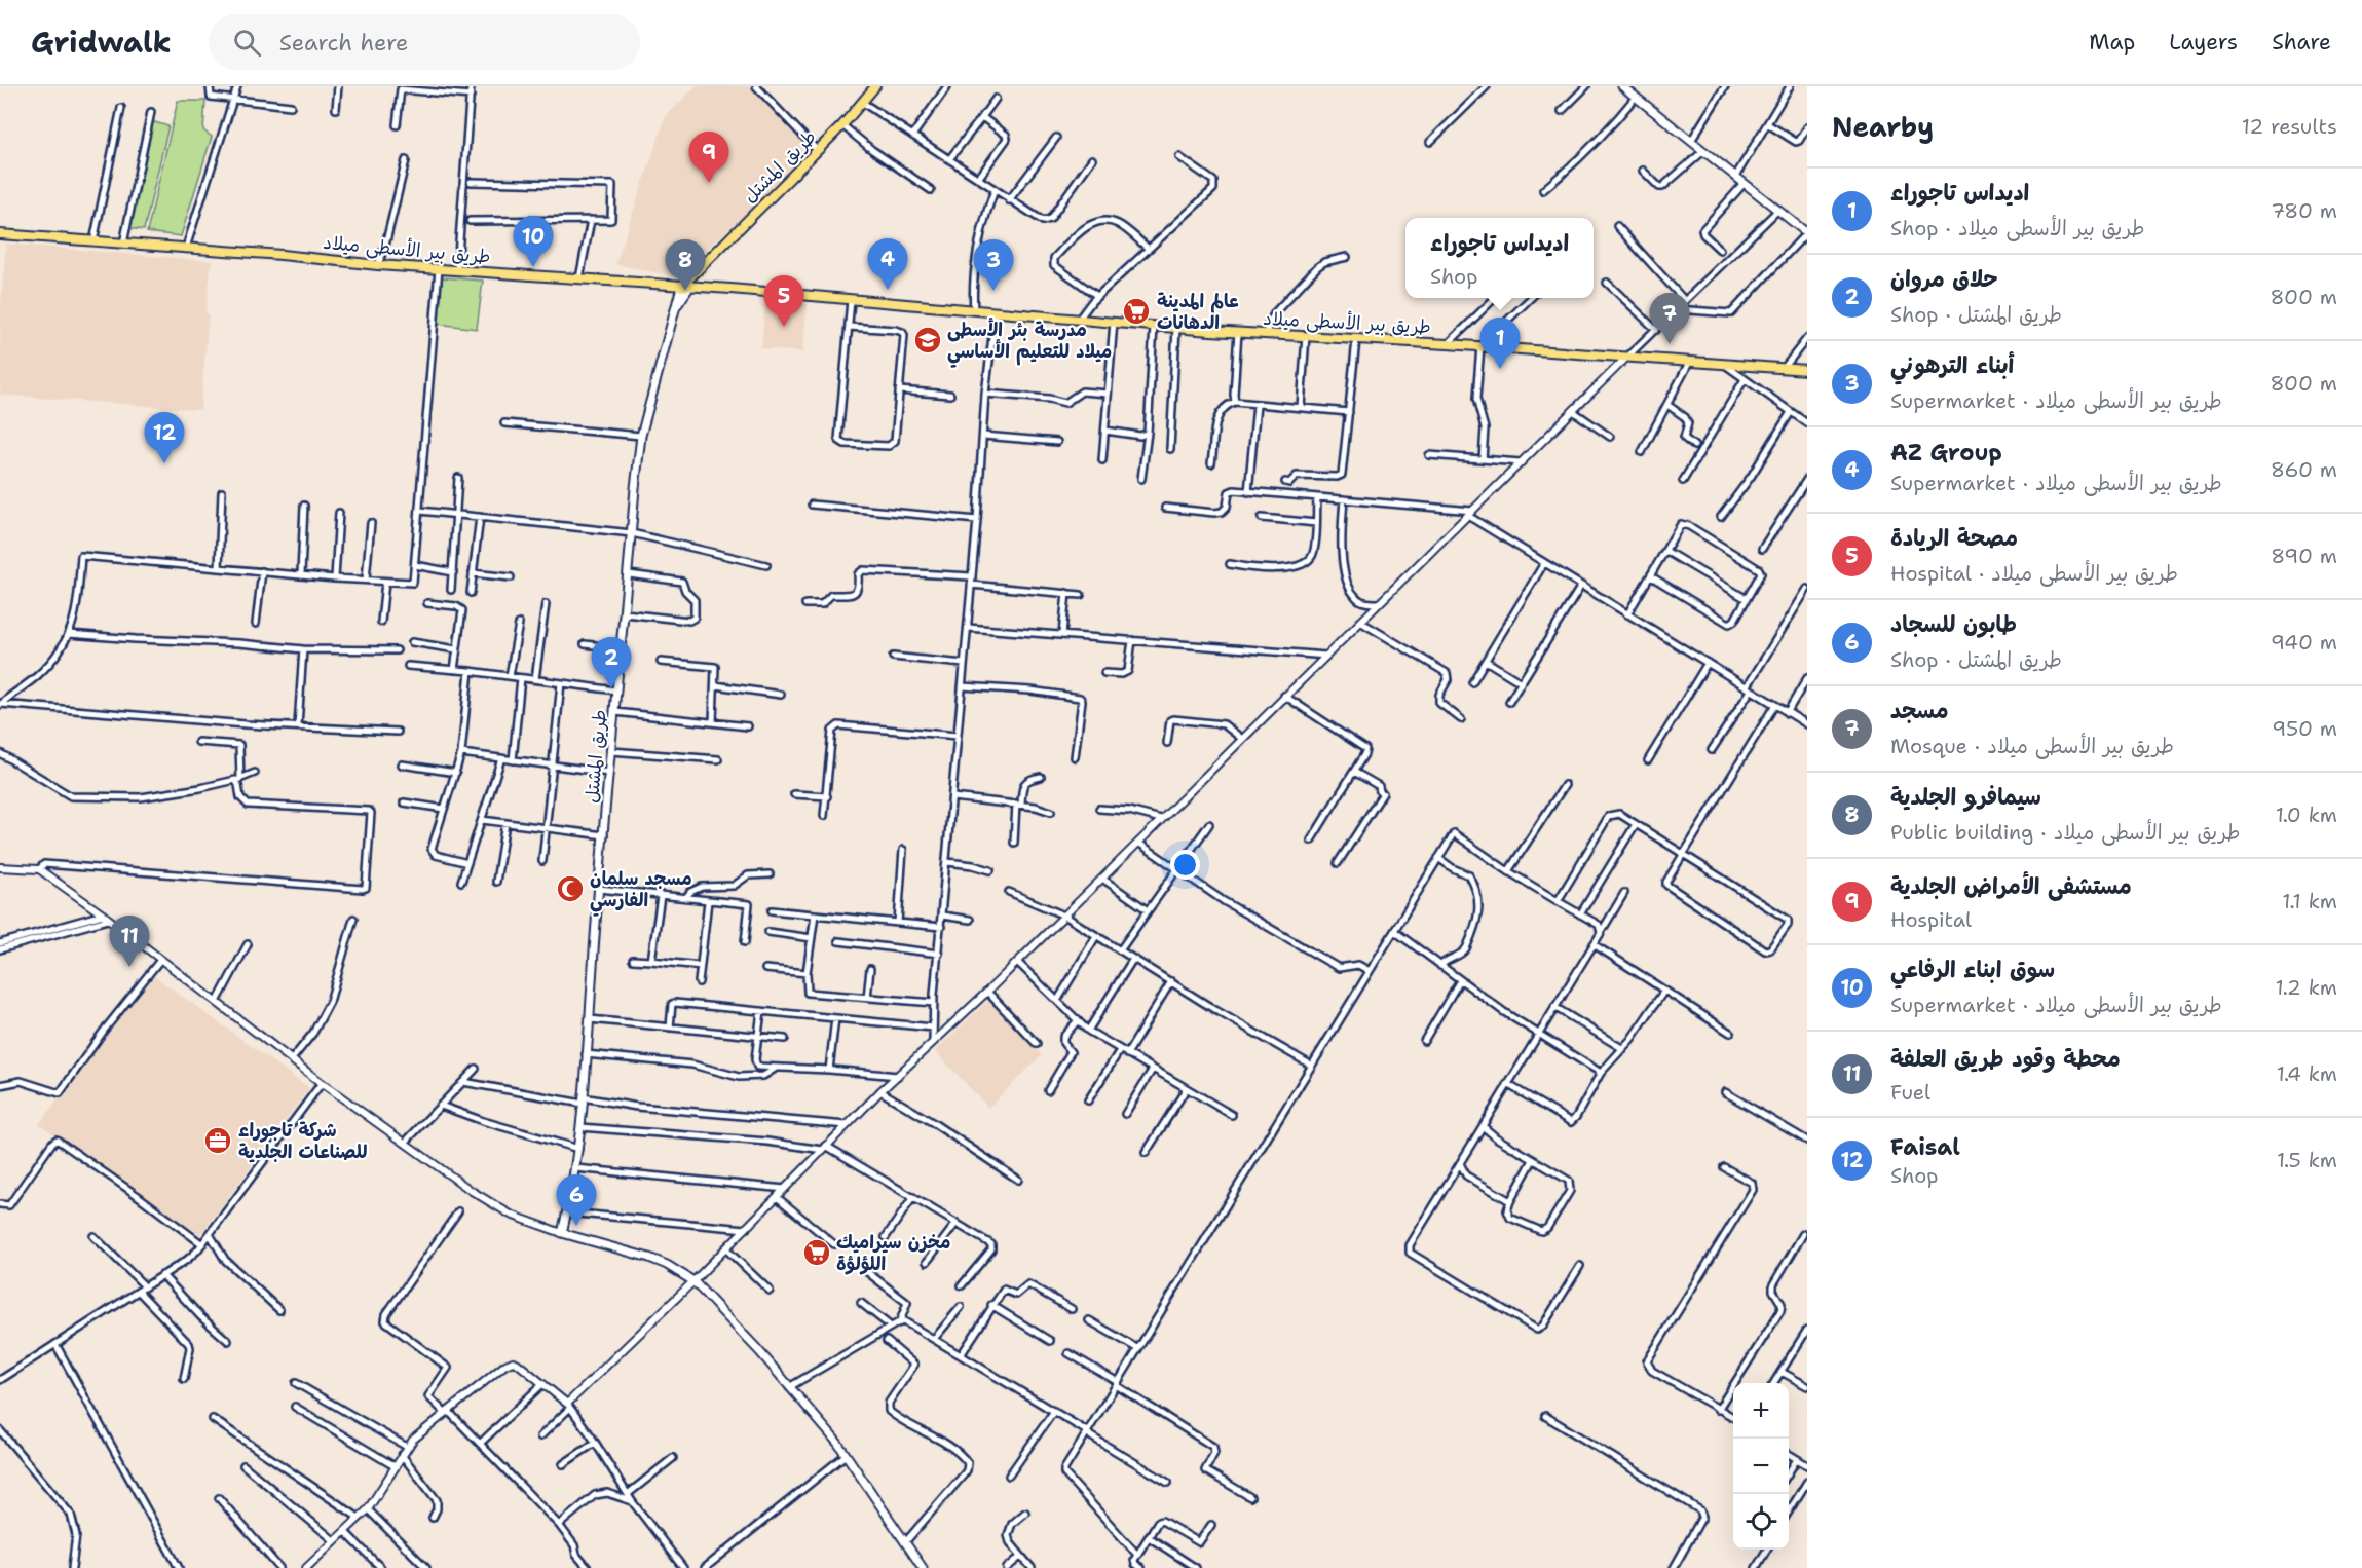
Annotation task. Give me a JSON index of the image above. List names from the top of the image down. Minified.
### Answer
{"streets":{"main road":["طريق المشتل","طريق بير الأسطى ميلاد"]},"crossings":[["طريق المشتل","طريق بير الأسطى ميلاد"]],"places":{"supermarket":["عالم المدينة الدهانات","مخزن سيراميك اللؤلؤة"],"school or university":["مدرسة بئر الأسطى ميلاد للتعليم الأساسي"],"mosque":["مسجد سلمان الفارسي"],"office":["شركة تاجوراء للصناعات الجلدية"]},"page":{"header":"Gridwalk","search":"Search here","nav":["Map","Layers","Share"],"heading":["Nearby","12 results"],"pins":["9","10","4","3","8","5","7","1","12","2","11","6"],"list":[{"mark":"1","name":"اديداس تاجوراء","note":"Shop · طريق بير الأسطى ميلاد","value":"780 m"},{"mark":"2","name":"حلاق مروان","note":"Shop · طريق المشتل","value":"800 m"},{"mark":"3","name":"أبناء الترهوني","note":"Supermarket · طريق بير الأسطى ميلاد","value":"800 m"},{"mark":"4","name":"AZ Group","note":"Supermarket · طريق بير الأسطى ميلاد","value":"860 m"},{"mark":"5","name":"مصحة الريادة","note":"Hospital · طريق بير الأسطى ميلاد","value":"890 m"},{"mark":"6","name":"طابون للسجاد","note":"Shop · طريق المشتل","value":"940 m"},{"mark":"7","name":"مسجد","note":"Mosque · طريق بير الأسطى ميلاد","value":"950 m"},{"mark":"8","name":"سيمافرو الجلدية","note":"Public building · طريق بير الأسطى ميلاد","value":"1.0 km"},{"mark":"9","name":"مستشفى الأمراض الجلدية","note":"Hospital","value":"1.1 km"},{"mark":"10","name":"سوق ابناء الرفاعي","note":"Supermarket · طريق بير الأسطى ميلاد","value":"1.2 km"},{"mark":"11","name":"محطة وقود طريق العلفة","note":"Fuel","value":"1.4 km"},{"mark":"12","name":"Faisal","note":"Shop","value":"1.5 km"}],"popup":["اديداس تاجوراء","Shop"],"map_buttons":["+","−"]}}
